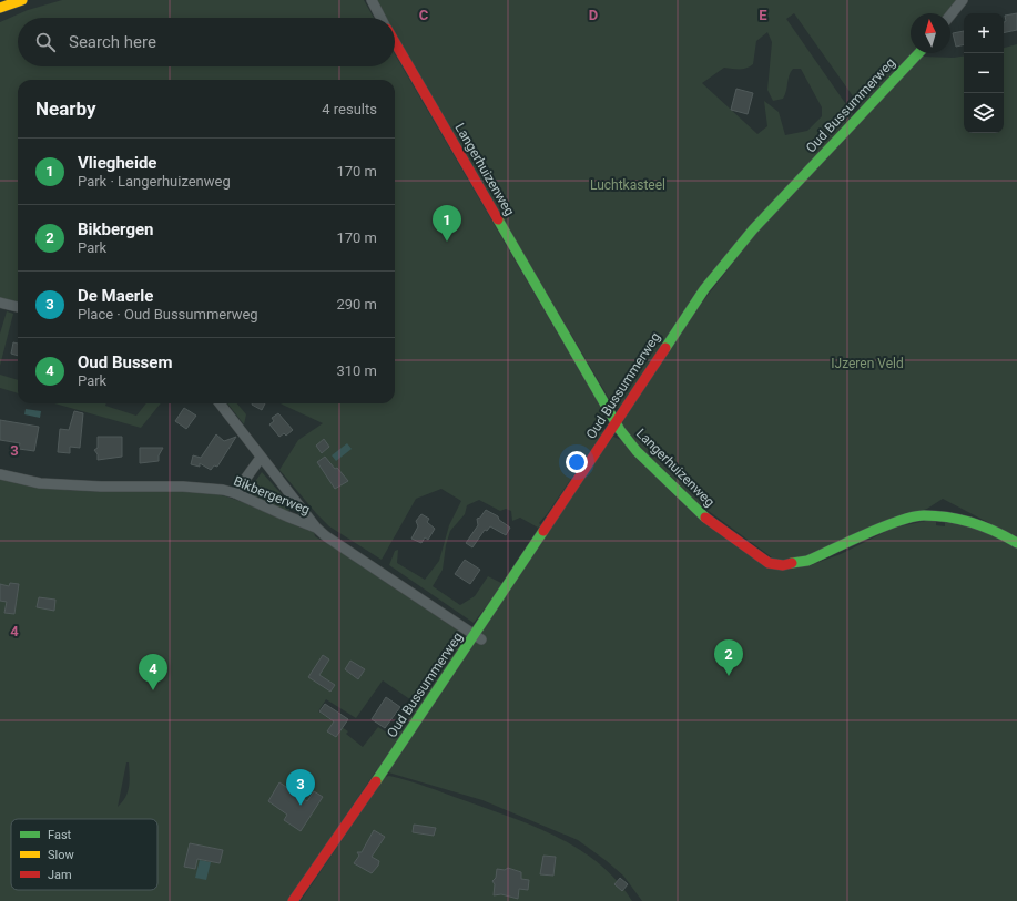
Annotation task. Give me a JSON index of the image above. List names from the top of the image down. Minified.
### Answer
{"streets":{"street":["Oud Bussummerweg","Langerhuizenweg","Bikbergerweg"]},"crossings":[["Oud Bussummerweg","Langerhuizenweg"],["Oud Bussummerweg","Bikbergerweg"]],"parks":["Luchtkasteel","IJzeren Veld"],"legend":["Fast","Slow","Jam"],"north":"top","page":{"map_buttons":["+","−"],"search":"Search here","heading":["Nearby","4 results"],"list":[{"mark":"1","name":"Vliegheide","note":"Park · Langerhuizenweg","value":"170 m"},{"mark":"2","name":"Bikbergen","note":"Park","value":"170 m"},{"mark":"3","name":"De Maerle","note":"Place · Oud Bussummerweg","value":"290 m"},{"mark":"4","name":"Oud Bussem","note":"Park","value":"310 m"}],"pins":["1","2","4","3"]},"grid":{"columns":["C","D","E"],"rows":["3","4"]}}
